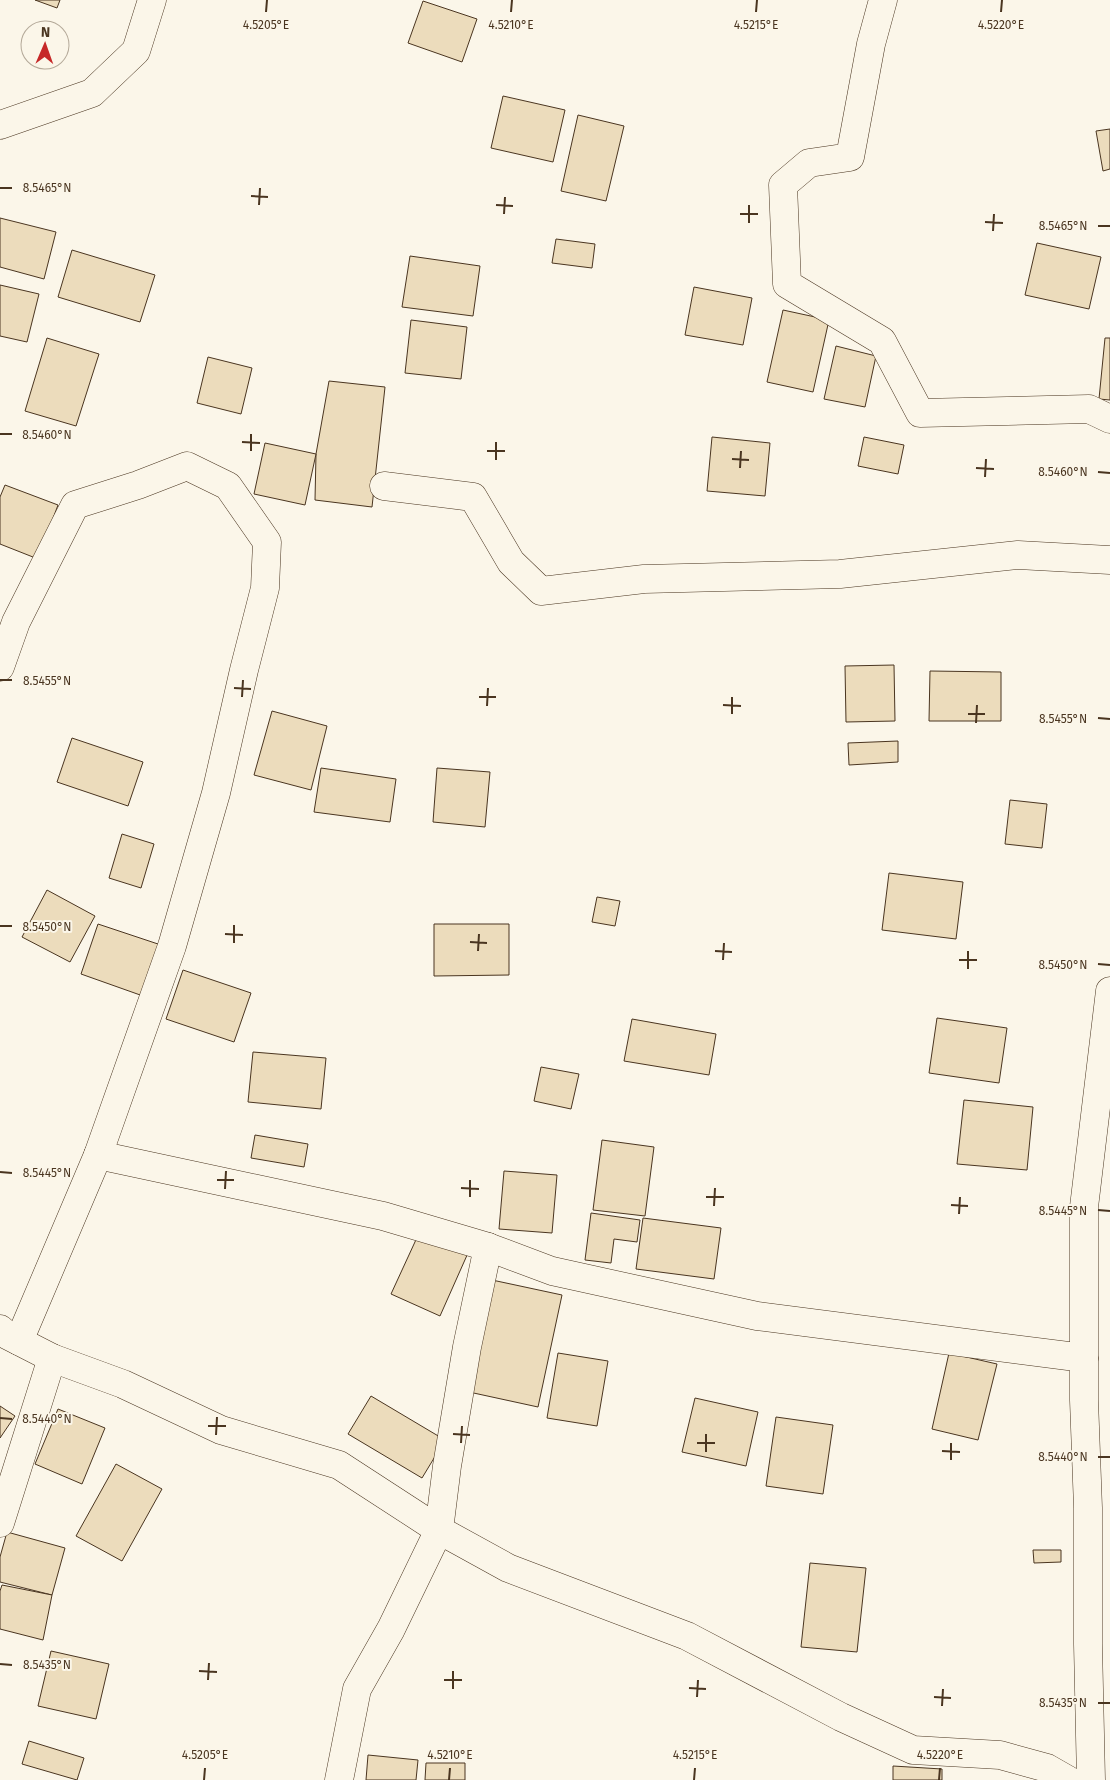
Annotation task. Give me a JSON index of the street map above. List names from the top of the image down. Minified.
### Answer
{"north":"top","coordinates":["4.5205°E","4.5210°E","4.5215°E","4.5220°E","8.5465°N","8.5460°N","8.5455°N","8.5450°N","8.5445°N","8.5440°N","8.5435°N"]}
